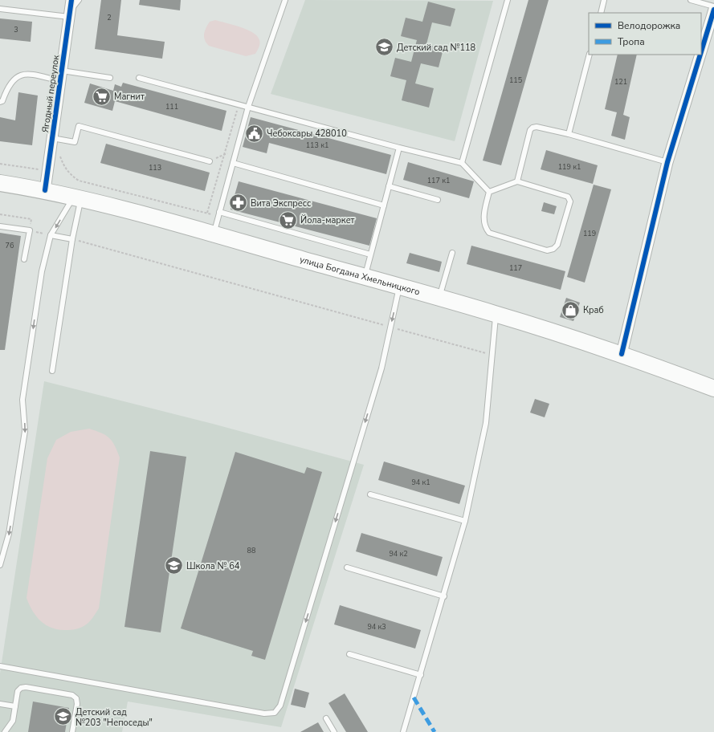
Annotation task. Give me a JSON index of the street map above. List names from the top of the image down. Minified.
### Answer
{"streets":{"main road":["улица Богдана Хмельницкого"],"street":["Ягодный переулок"]},"crossings":[["Ягодный переулок","улица Богдана Хмельницкого"]],"places":{"school or university":["Детский сад №118","Школа № 64","Детский сад №203 \"Непоседы\""],"supermarket":["Магнит","Йола-маркет"],"public building":["Чебоксары 428010"],"pharmacy":["Вита Экспресс"],"shop":["Краб"]},"house_numbers":["2","3","115","121","111","113 к1","119 к1","113","117 к1","119","76","117","94 к1","88","94 к2","94 к3"],"legend":["Велодорожка","Тропа"]}
